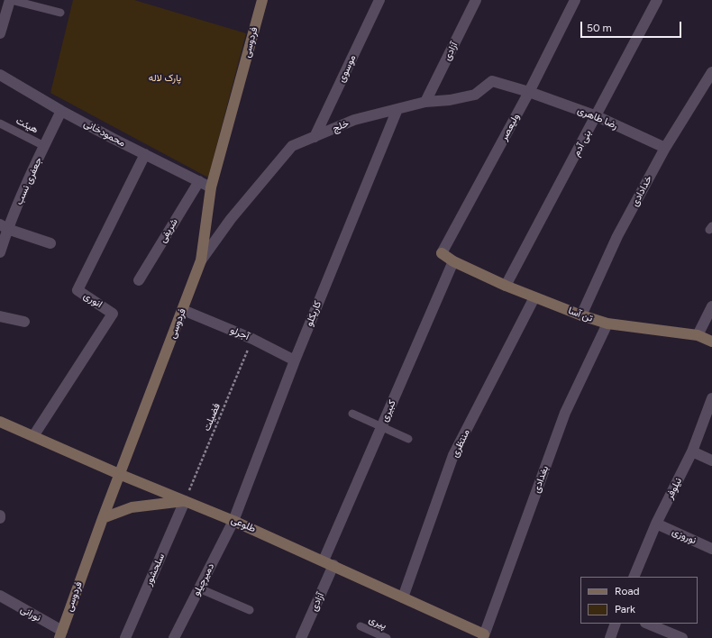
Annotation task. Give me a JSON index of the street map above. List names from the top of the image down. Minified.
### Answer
{"streets":{"street":["فردوسی","آزادی","موسوی","رضا طاهری","خلج","ولیعصر","محمودخانی","بنی آدم","جعفری نسب","خدادادی","شریفی","انوری","کاریکلو","تن آسا","آجرلو","کبیری","منتظری","بغدادی","نیلوفر","طلوعی","نوروزی","سلحشور","دمیرچیلو","نورانی"],"lane":["هیئت","پیری"],"path":["فضیلت"]},"crossings":[["فردوسی","خلج"],["فردوسی","محمودخانی"],["فردوسی","آجرلو"],["فردوسی","طلوعی"],["فردوسی","نورانی"],["آزادی","خلج"],["آزادی","طلوعی"],["موسوی","خلج"],["رضا طاهری","خلج"],["رضا طاهری","ولیعصر"],["رضا طاهری","بنی آدم"],["رضا طاهری","خدادادی"],["هیئت","جعفری نسب"],["خلج","ولیعصر"],["خلج","کاریکلو"],["ولیعصر","تن آسا"],["محمودخانی","جعفری نسب"],["محمودخانی","شریفی"],["محمودخانی","انوری"],["بنی آدم","تن آسا"],["خدادادی","تن آسا"],["انوری","طلوعی"],["کاریکلو","آجرلو"],["کاریکلو","طلوعی"],["کاریکلو","دمیرچیلو"],["تن آسا","کبیری"],["تن آسا","منتظری"],["تن آسا","بغدادی"],["آجرلو","فضیلت"],["کبیری","طلوعی"],["فضیلت","طلوعی"],["فضیلت","سلحشور"],["منتظری","طلوعی"],["بغدادی","طلوعی"],["نیلوفر","نوروزی"],["طلوعی","سلحشور"],["طلوعی","دمیرچیلو"]],"parks":["پارک لاله"],"legend":["Road","Park"],"scale_bar":"50 m"}
